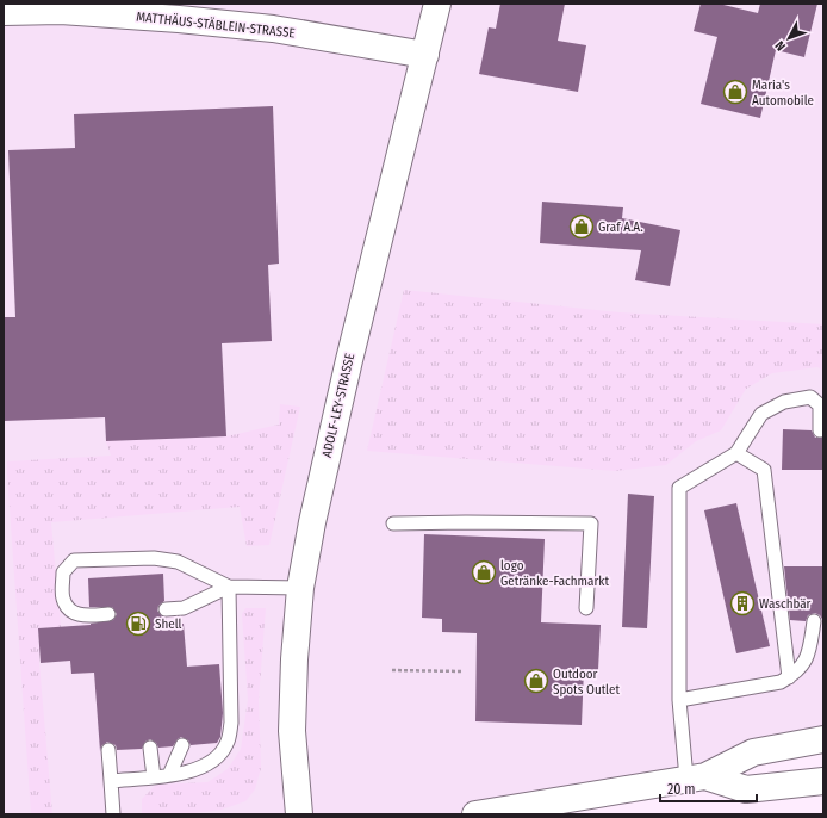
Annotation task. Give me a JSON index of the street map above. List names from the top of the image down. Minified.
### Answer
{"streets":{"street":["MATTHÄUS-STÄBLEIN-STRASSE","ADOLF-LEY-STRASSE"]},"crossings":[["MATTHÄUS-STÄBLEIN-STRASSE","ADOLF-LEY-STRASSE"]],"places":{"shop":["Maria's Automobile","Graf A.A.","logo Getränke-Fachmarkt","Outdoor Spots Outlet"],"building":["Waschbär"],"fuel station":["Shell"]},"scale_bar":"20 m","north":"bottom left"}
